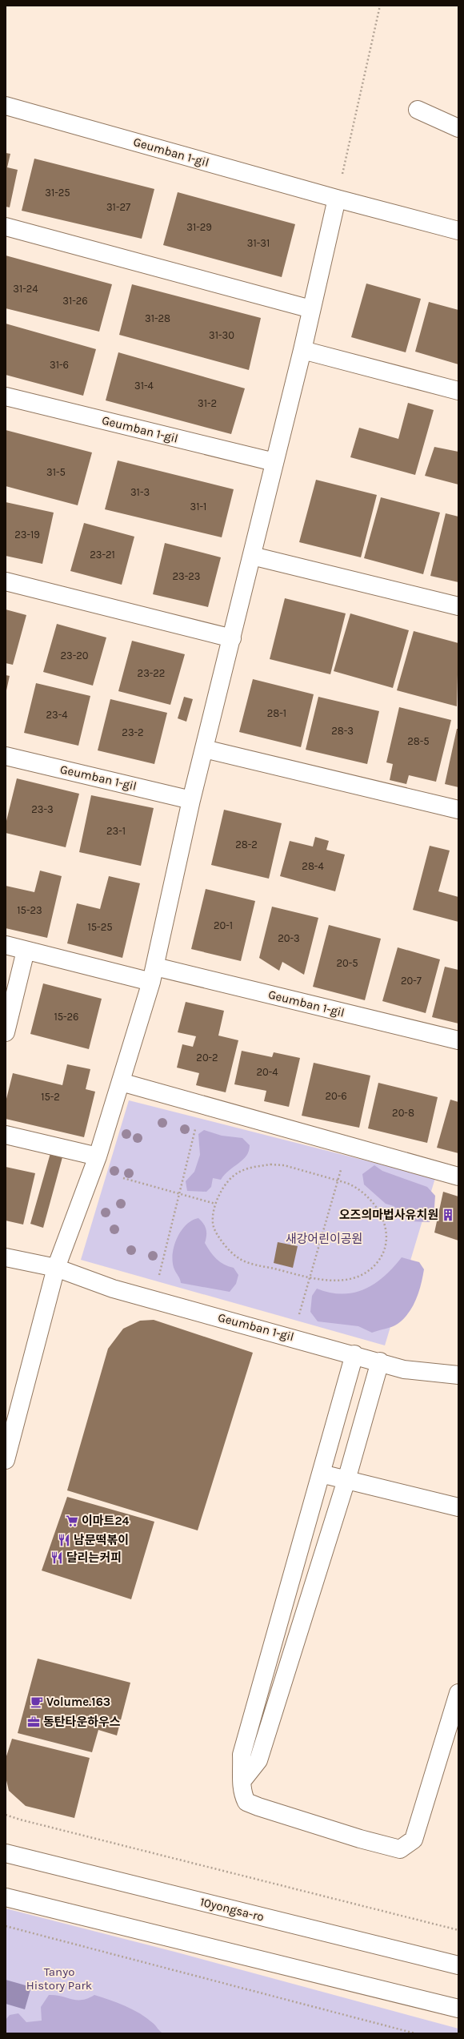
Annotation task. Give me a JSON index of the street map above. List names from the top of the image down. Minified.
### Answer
{"streets":{"street":["Geumban 1-gil","10yongsa-ro"]},"parks":["새강어린이공원","Tanyo History Park"],"places":{"building":["오즈의마법사유치원"],"supermarket":["이마트24"],"restaurant":["남문떡볶이","달리는커피"],"cafe":["Volume.163"],"office":["동탄타운하우스"]},"house_numbers":["31-25","31-27","31-29","31-31","31-24","31-26","31-28","31-30","31-6","31-4","31-2","31-5","31-3","31-1","23-19","23-21","23-23","23-20","23-22","28-1","23-4","28-3","23-2","28-5","23-3","23-1","28-2","28-4","15-23","20-1","15-25","20-3","20-5","20-7","15-26","20-2","20-4","20-6","15-2","20-8"]}
